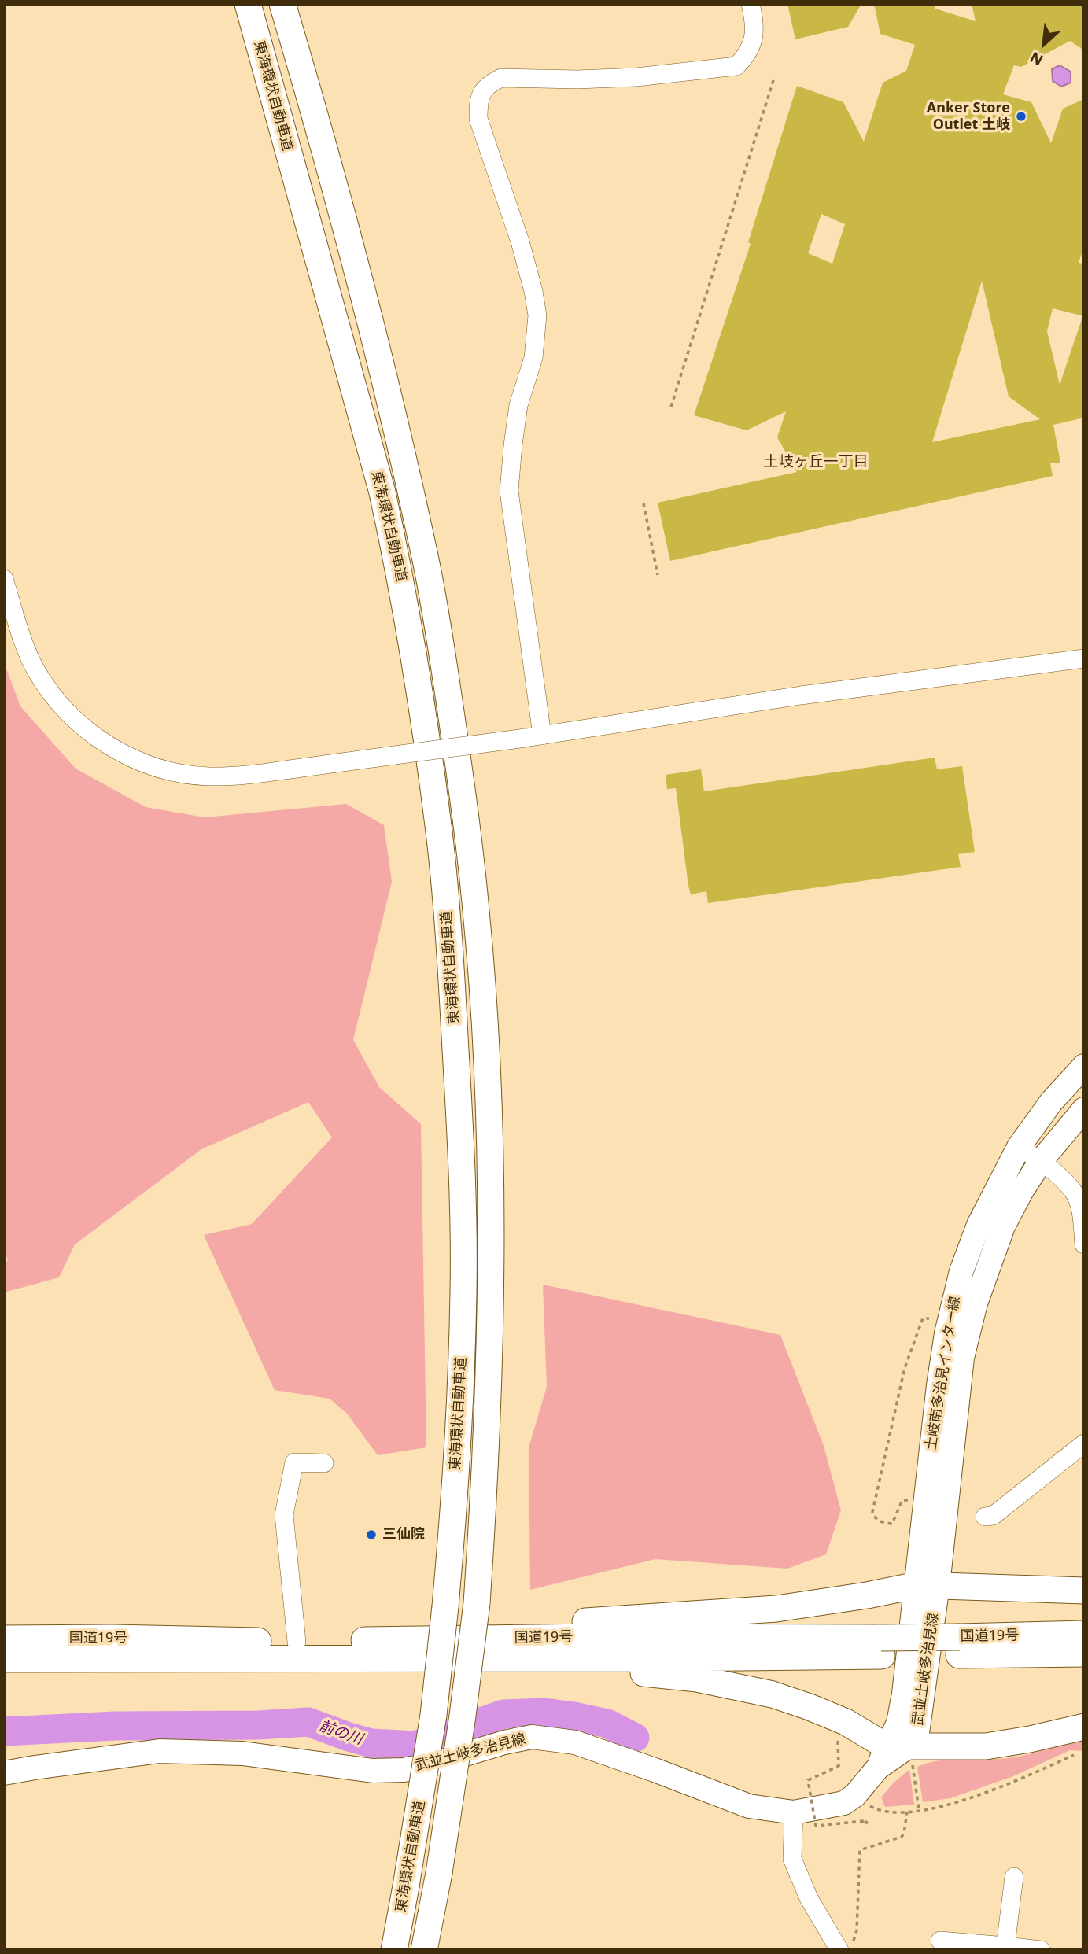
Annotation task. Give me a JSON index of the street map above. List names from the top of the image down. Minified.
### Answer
{"streets":{"highway":["東海環状自動車道","国道19号"],"main road":["土岐南多治見インター線","武並土岐多治見線"]},"crossings":[["土岐南多治見インター線","武並土岐多治見線"]],"districts":["土岐ヶ丘一丁目"],"water":["前の川"],"places":["Anker Store Outlet 土岐","三仙院"],"north":"bottom left"}
